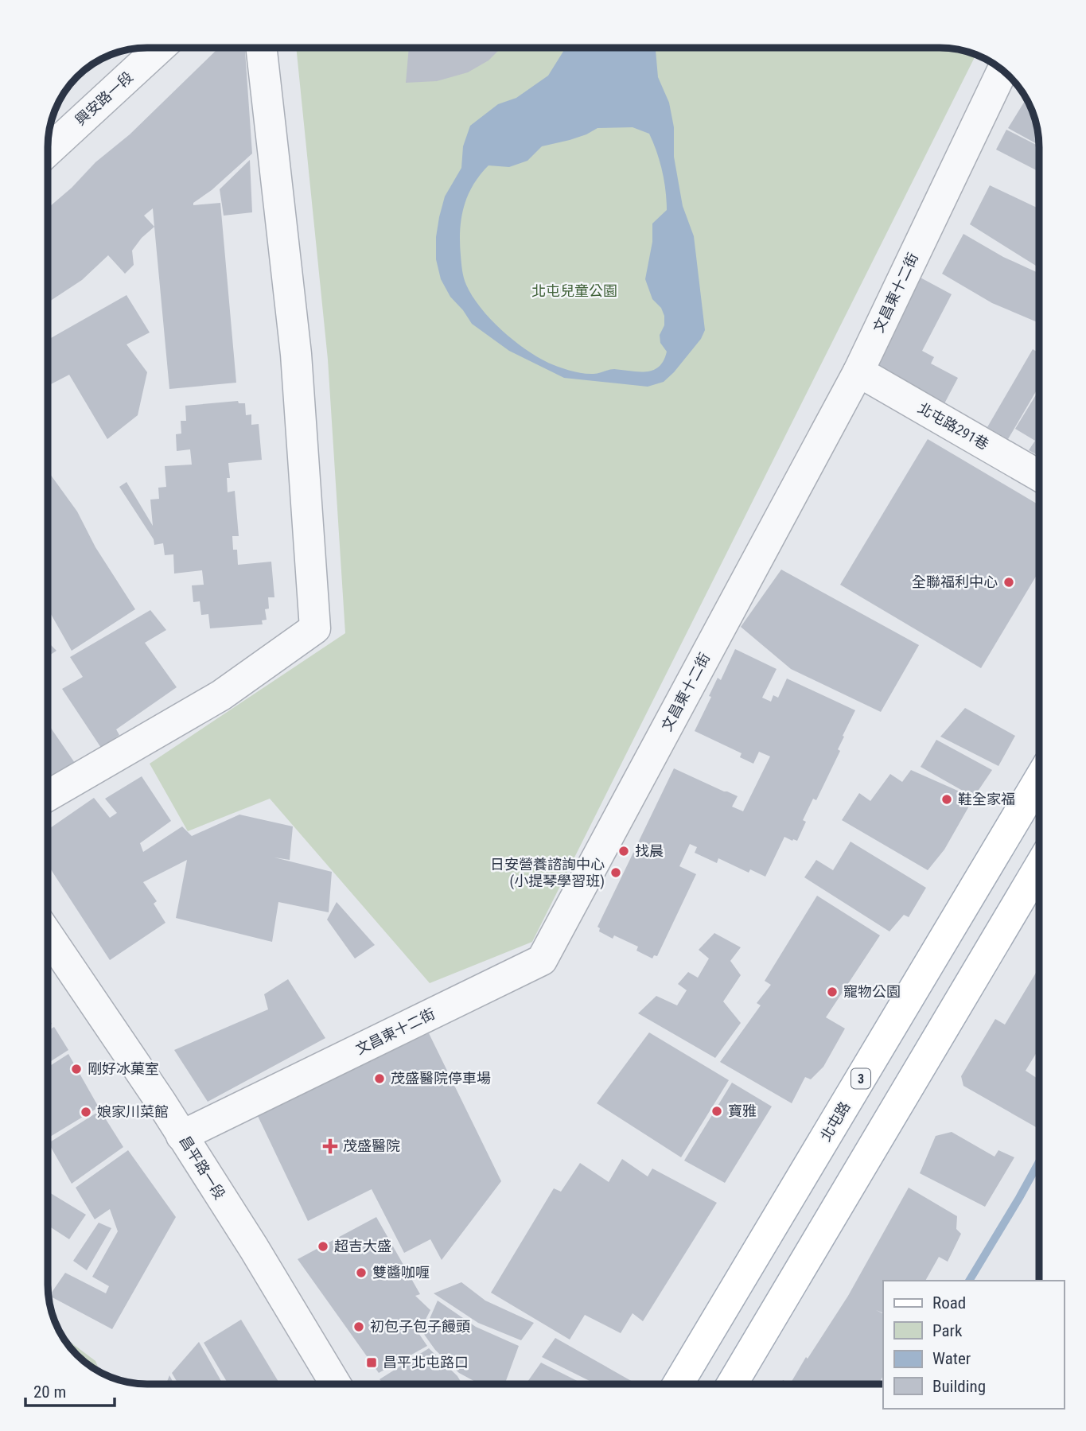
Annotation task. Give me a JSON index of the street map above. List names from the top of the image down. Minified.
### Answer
{"streets":{"main road":["3","北屯路"],"street":["興安路一段","文昌東十二街","北屯路291巷","昌平路一段"]},"crossings":[["文昌東十二街","北屯路291巷"],["文昌東十二街","昌平路一段"]],"parks":["北屯兒童公園"],"places":{"other":["全聯福利中心","鞋全家福","找晨","日安營養諮詢中心 (小提琴學習班)","寵物公園","剛好冰菓室","茂盛醫院停車場","寶雅","娘家川菜館","超吉大盛","雙醬咖喱","初包子包子饅頭"],"health":["茂盛醫院"],"transit":["昌平北屯路口"]},"legend":["Road","Park","Water","Building"],"scale_bar":"20 m"}
